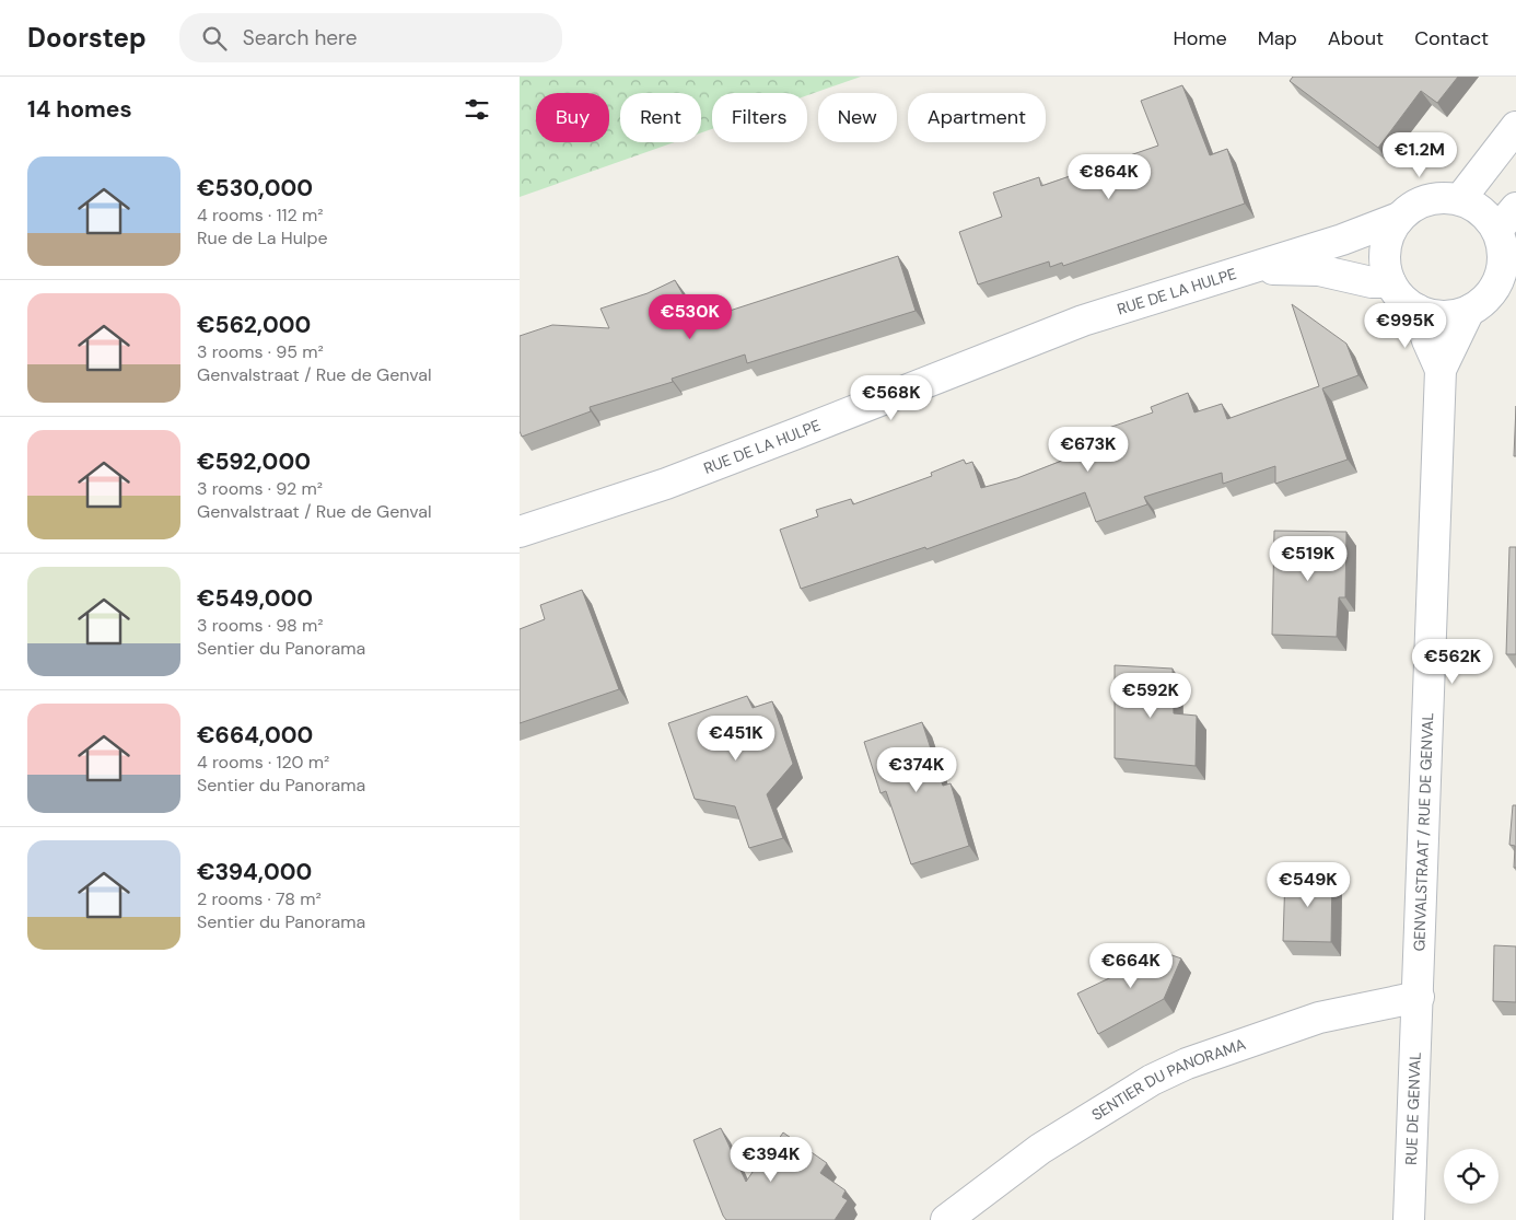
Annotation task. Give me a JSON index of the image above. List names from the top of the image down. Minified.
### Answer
{"streets":{"street":["RUE DE LA HULPE","GENVALSTRAAT / RUE DE GENVAL","SENTIER DU PANORAMA","RUE DE GENVAL"]},"crossings":[["RUE DE LA HULPE","GENVALSTRAAT / RUE DE GENVAL"],["GENVALSTRAAT / RUE DE GENVAL","SENTIER DU PANORAMA"],["GENVALSTRAAT / RUE DE GENVAL","RUE DE GENVAL"],["SENTIER DU PANORAMA","RUE DE GENVAL"]],"page":{"header":"Doorstep","search":"Search here","nav":["Home","Map","About","Contact"],"heading":"14 homes","chip":["Buy","Rent","Filters","New","Apartment"],"price":["€1.2M","€864K","€530K","€995K","€568K","€673K","€519K","€562K","€592K","€451K","€374K","€549K","€664K","€394K"],"list":[{"name":"€530,000","note":"4 rooms · 112 m² · Rue de La Hulpe"},{"name":"€562,000","note":"3 rooms · 95 m² · Genvalstraat / Rue de Genval"},{"name":"€592,000","note":"3 rooms · 92 m² · Genvalstraat / Rue de Genval"},{"name":"€549,000","note":"3 rooms · 98 m² · Sentier du Panorama"},{"name":"€664,000","note":"4 rooms · 120 m² · Sentier du Panorama"},{"name":"€394,000","note":"2 rooms · 78 m² · Sentier du Panorama"}]}}
